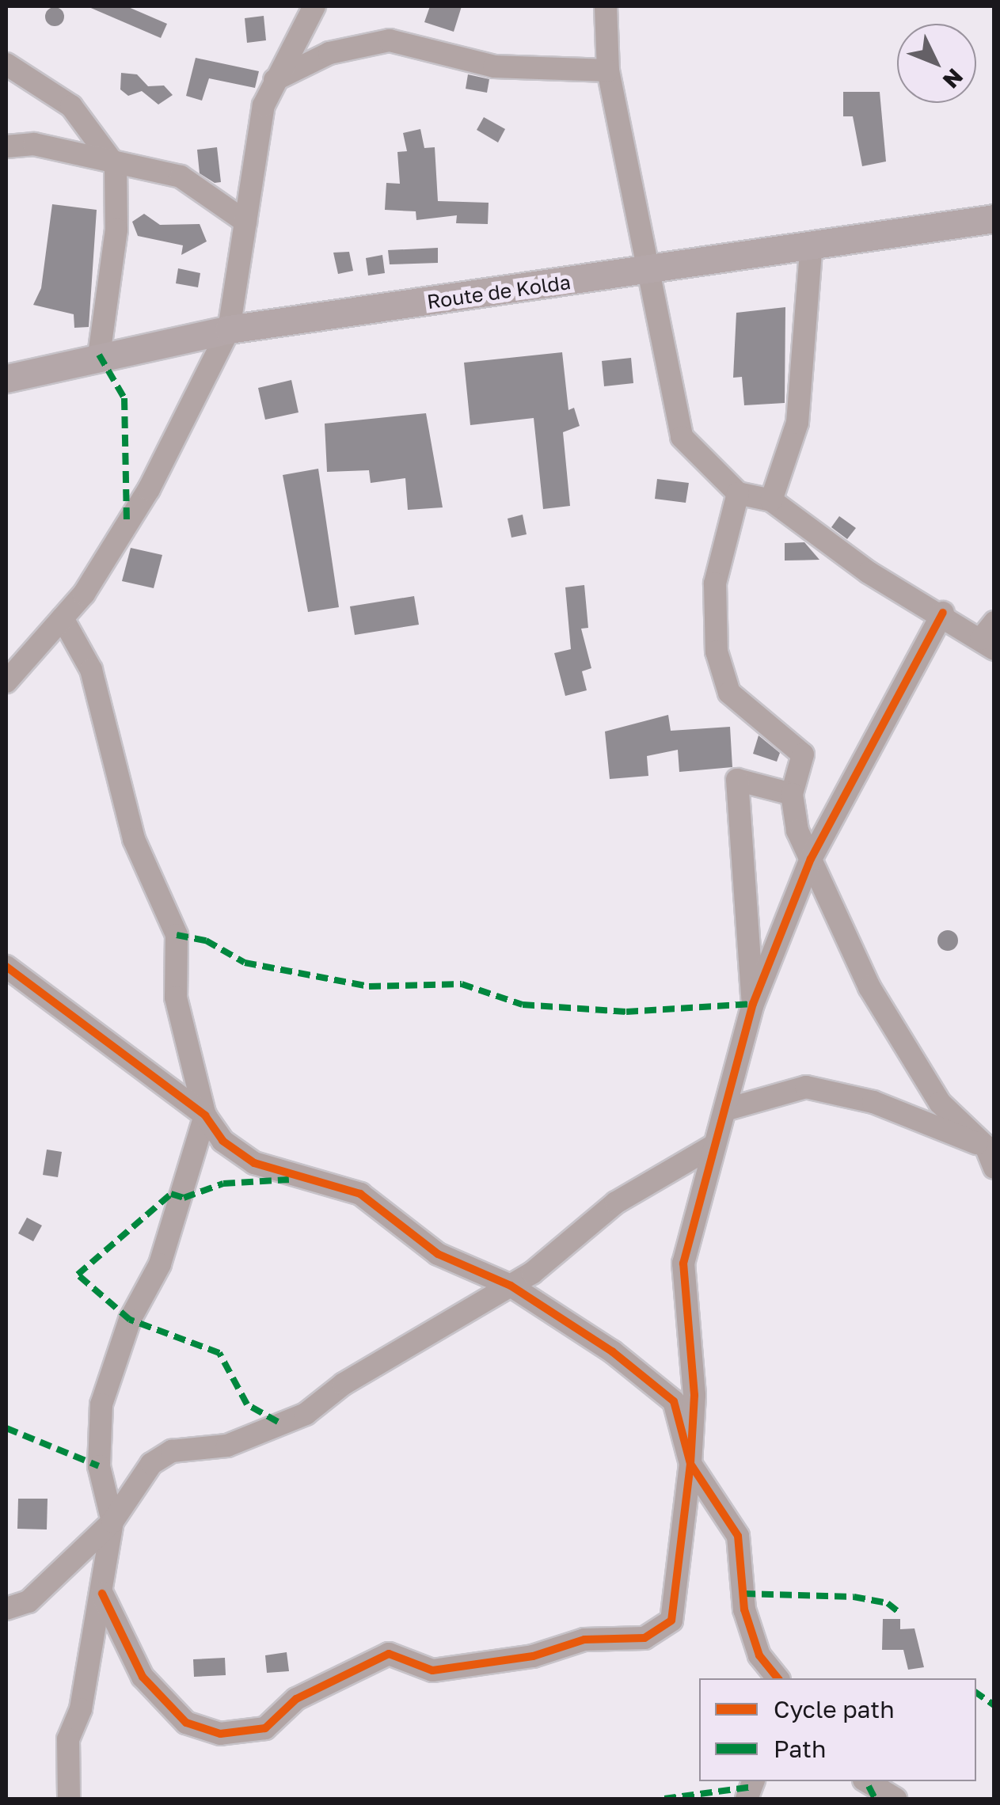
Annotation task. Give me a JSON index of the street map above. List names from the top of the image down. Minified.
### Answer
{"streets":{"main road":["Route de Kolda"]},"legend":["Cycle path","Path"],"north":"bottom right"}
